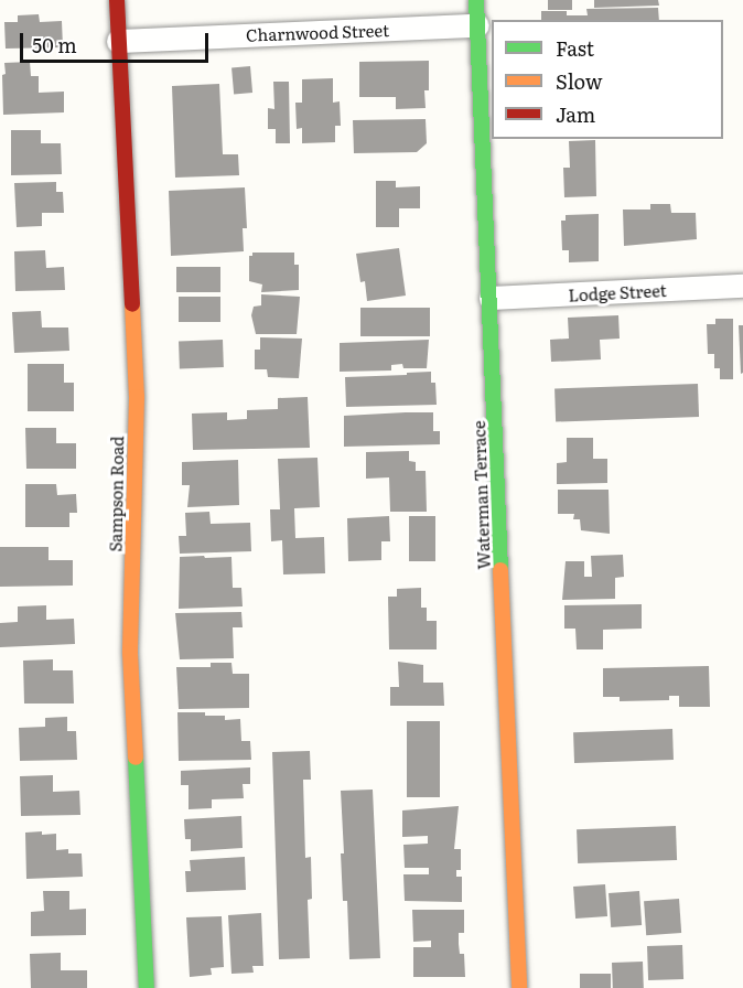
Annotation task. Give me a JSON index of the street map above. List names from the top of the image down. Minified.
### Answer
{"streets":{"street":["Charnwood Street","Lodge Street","Sampson Road","Waterman Terrace"]},"crossings":[["Charnwood Street","Sampson Road"],["Charnwood Street","Waterman Terrace"],["Lodge Street","Waterman Terrace"]],"legend":["Fast","Slow","Jam"],"scale_bar":"50 m"}
